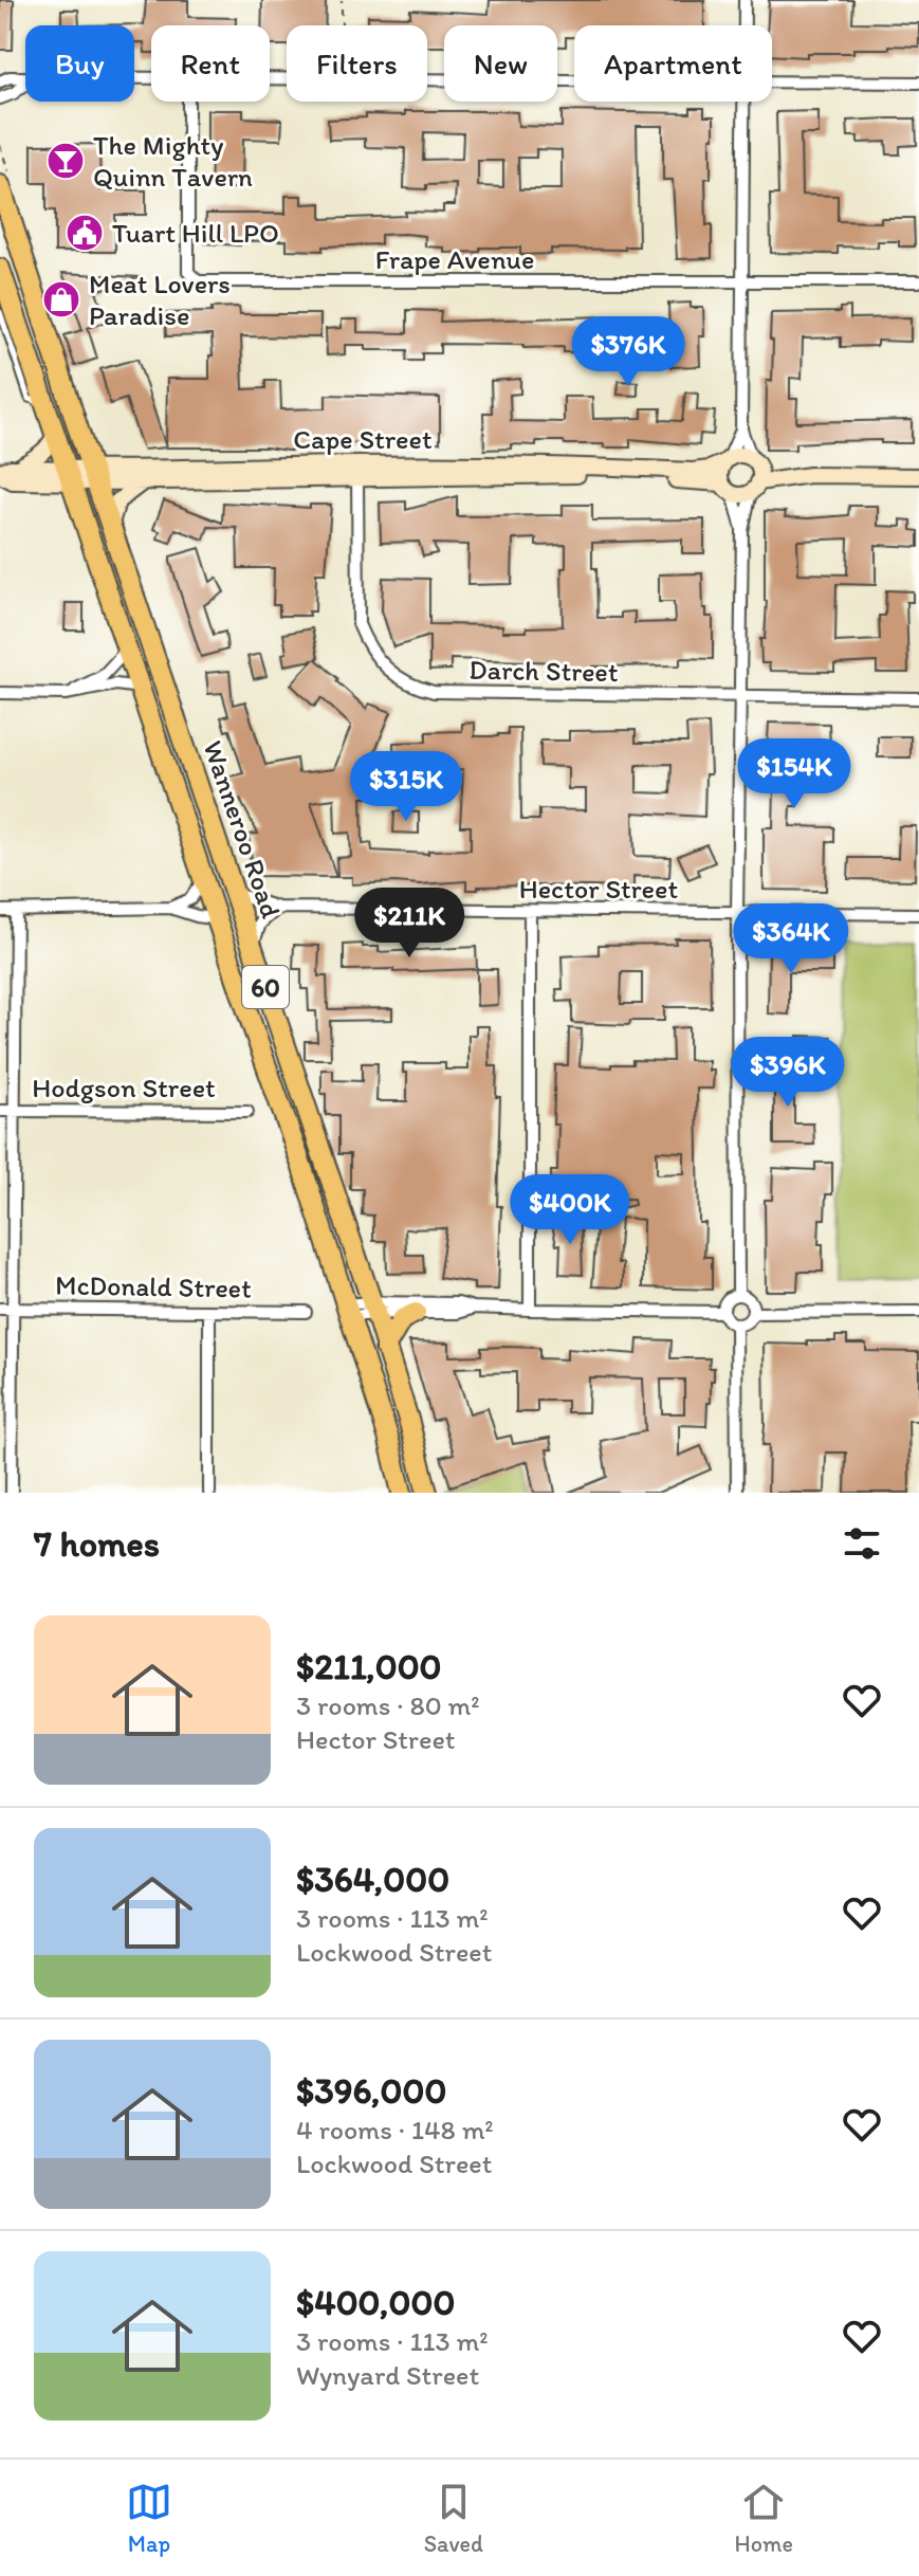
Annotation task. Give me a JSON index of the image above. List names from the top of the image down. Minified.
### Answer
{"streets":{"highway":["Wanneroo Road","60"],"street":["Frape Avenue","Cape Street","Darch Street","Hector Street","Hodgson Street","McDonald Street"]},"crossings":[["Cape Street","Darch Street"],["Cape Street","Wanneroo Road"],["Wanneroo Road","Hector Street"]],"places":{"bar":["The Mighty Quinn Tavern"],"public building":["Tuart Hill LPO"],"shop":["Meat Lovers Paradise"]},"page":{"chip":["Buy","Rent","Filters","New","Apartment"],"price":["$376K","$154K","$315K","$211K","$364K","$396K","$400K"],"heading":"7 homes","list":[{"name":"$211,000","note":"3 rooms · 80 m² · Hector Street"},{"name":"$364,000","note":"3 rooms · 113 m² · Lockwood Street"},{"name":"$396,000","note":"4 rooms · 148 m² · Lockwood Street"},{"name":"$400,000","note":"3 rooms · 113 m² · Wynyard Street"}],"tabs":["Map","Saved","Home"]}}
